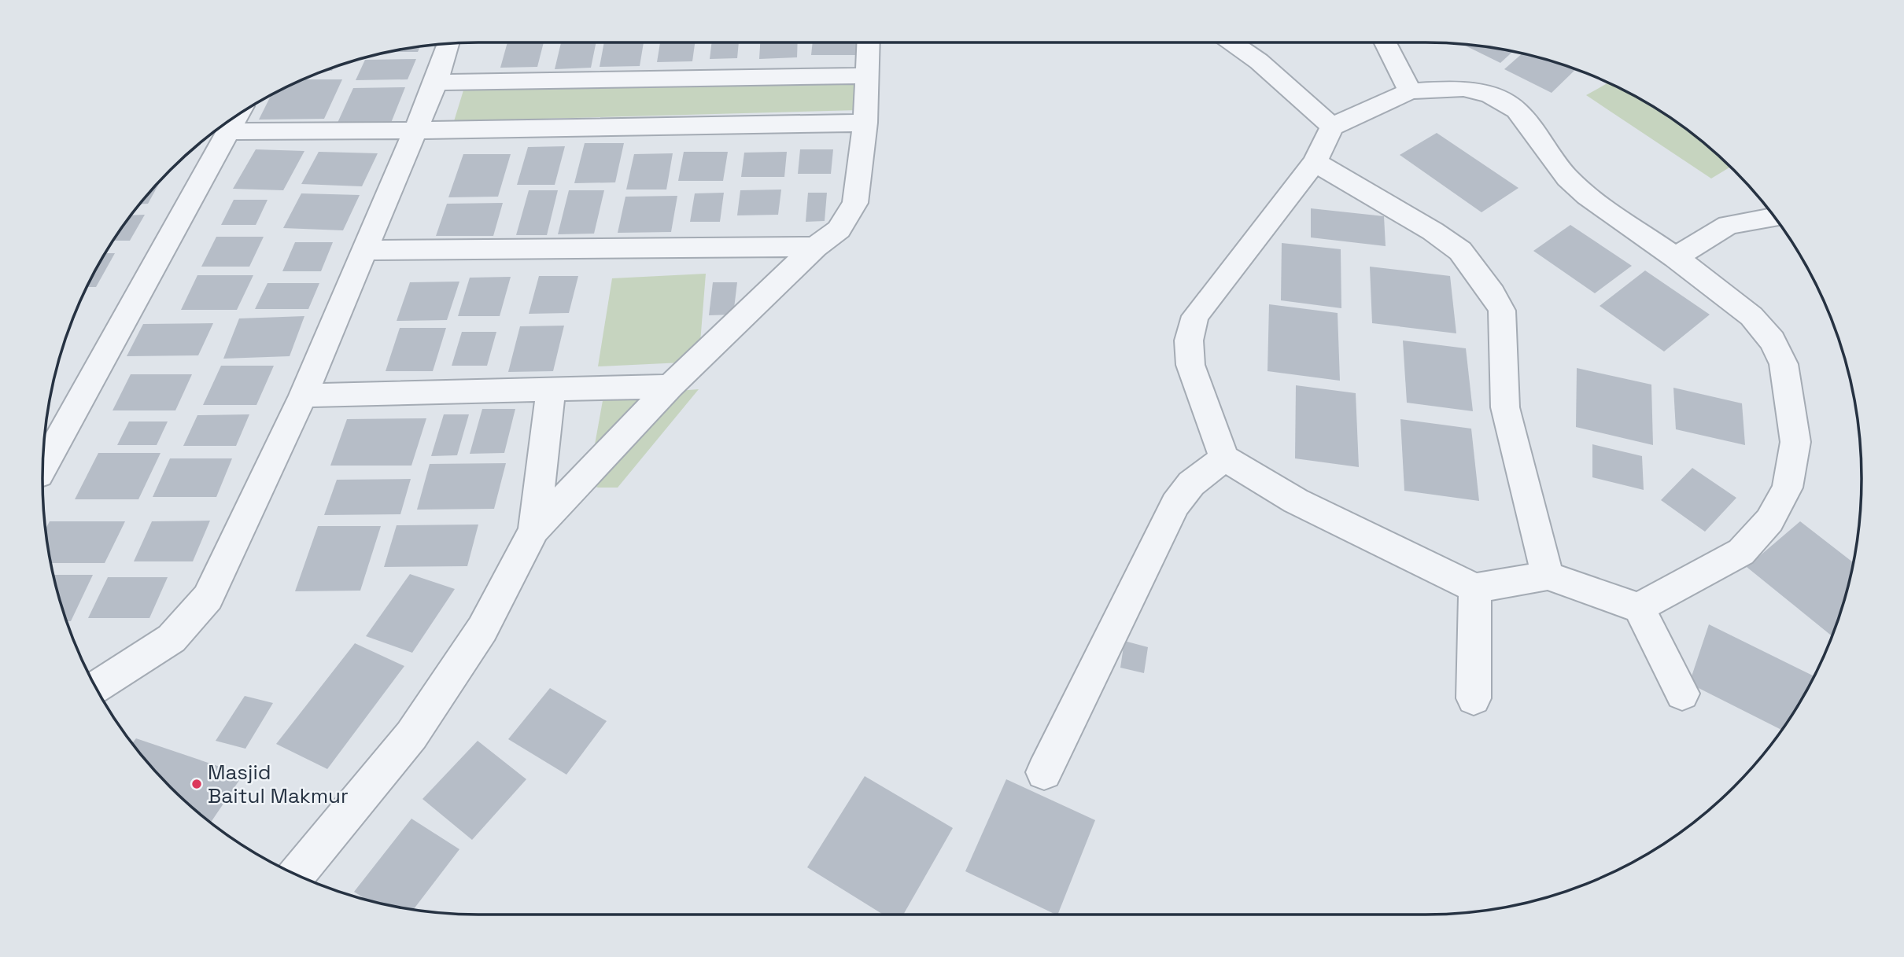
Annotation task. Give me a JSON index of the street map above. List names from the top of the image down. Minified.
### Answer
{"places":["Masjid Baitul Makmur"]}
